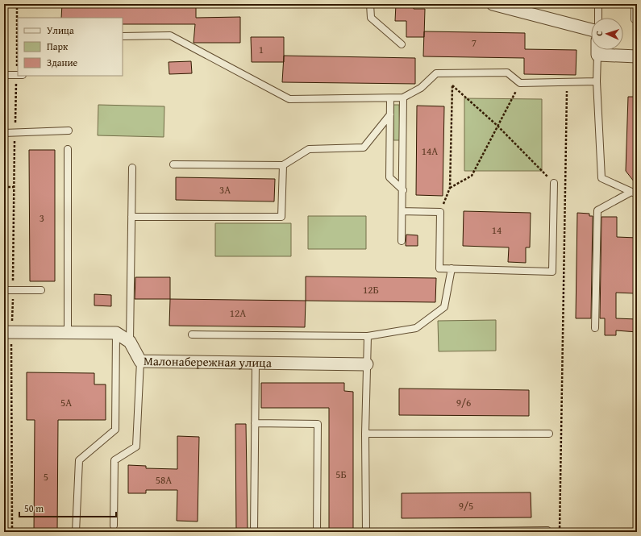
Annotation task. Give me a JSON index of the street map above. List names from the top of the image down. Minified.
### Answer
{"streets":{"street":["Малонабережная улица"]},"house_numbers":["7","1","14А","3А","3","14","12Б","12А","5А","9/6","5Б","5","58А","9/5"],"legend":["Улица","Парк","Здание"],"scale_bar":"50 m","north":"left"}
